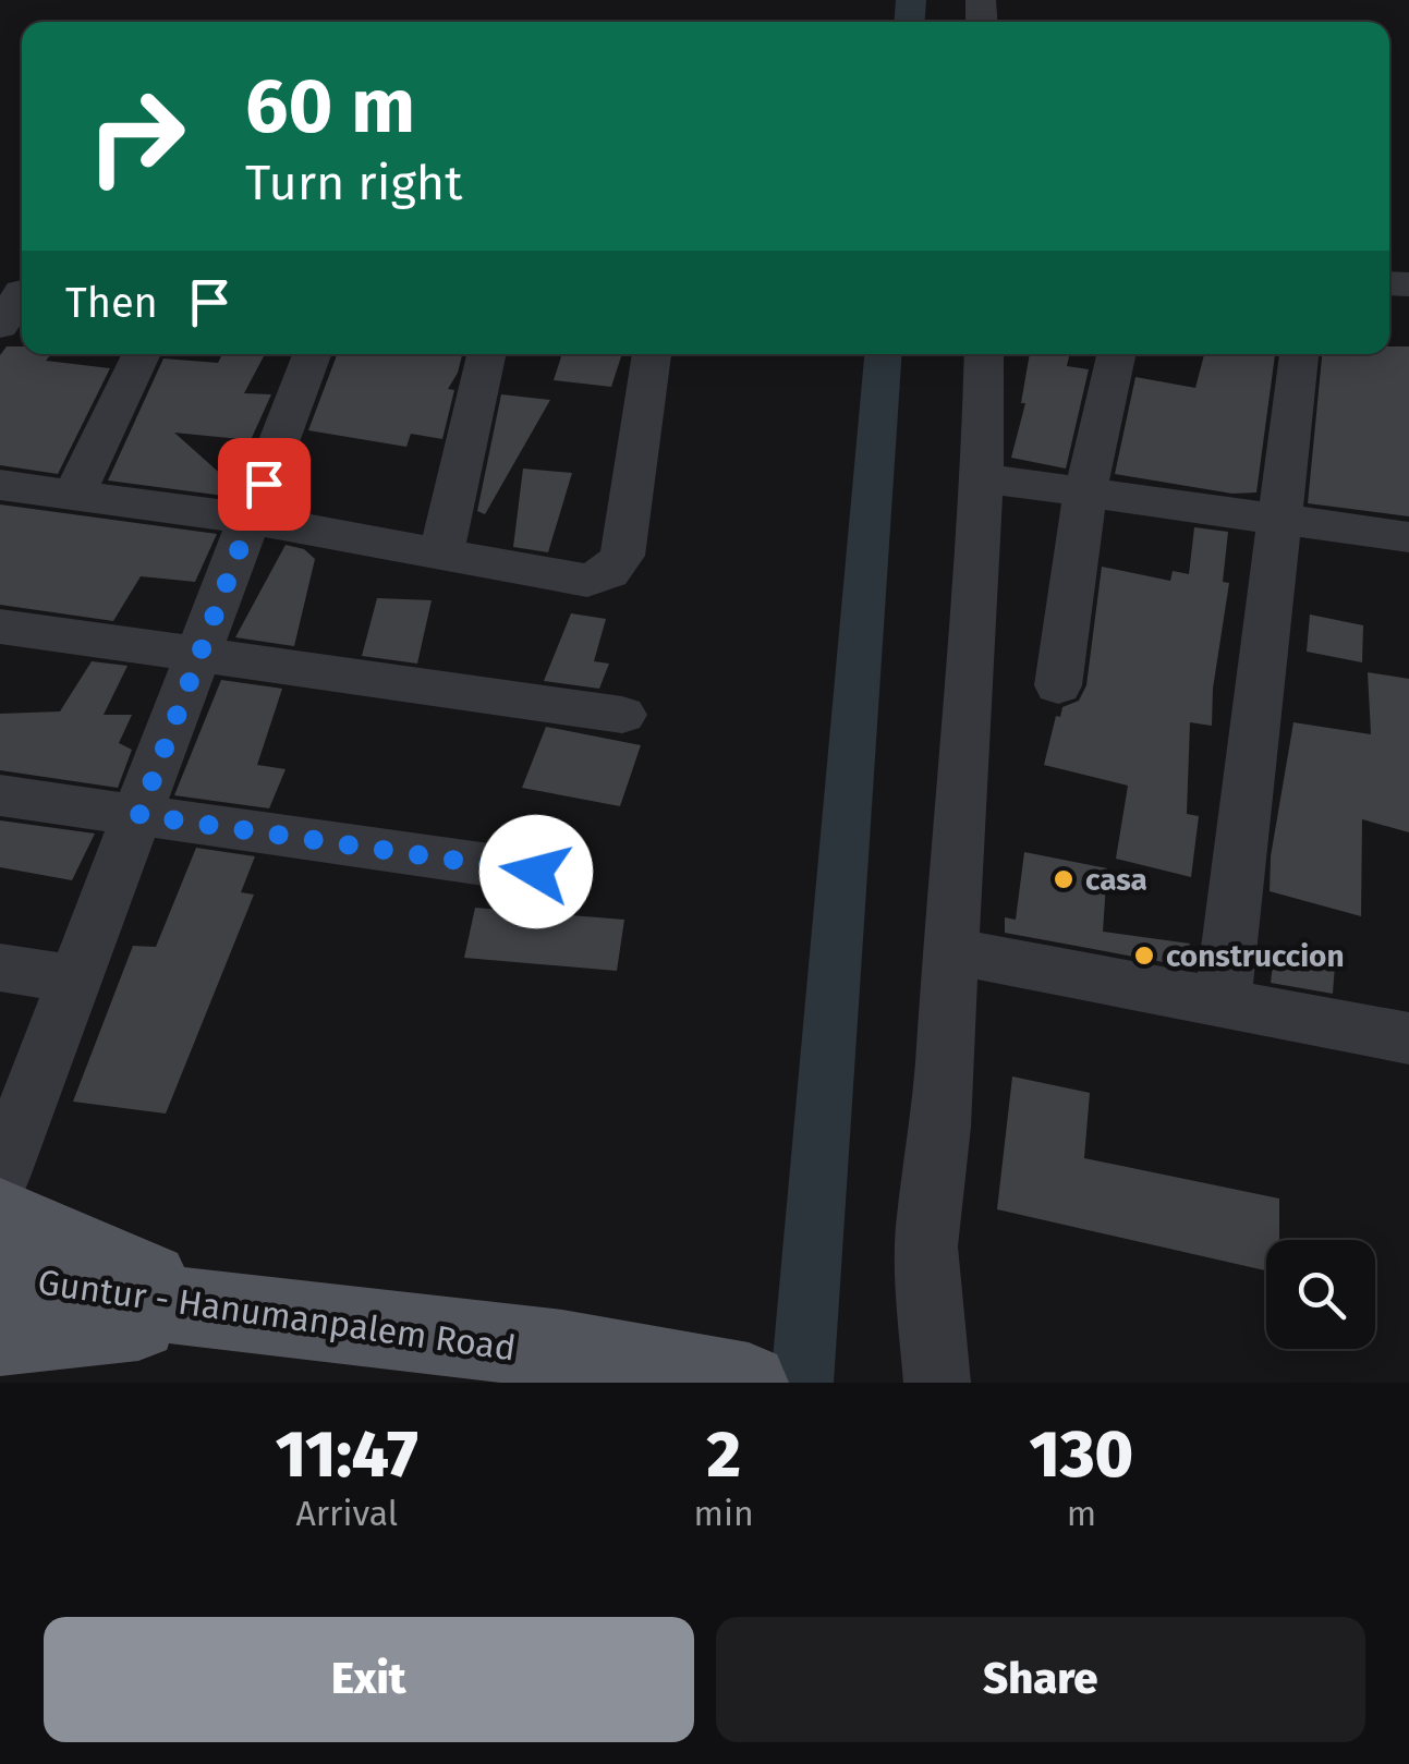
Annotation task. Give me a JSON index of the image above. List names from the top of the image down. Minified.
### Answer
{"streets":{"main road":["Guntur - Hanumanpalem Road"]},"places":["casa","construccion"],"page":{"turn":["60 m","Turn right"],"then":"Then","eta":["11:47","Arrival","2","min","130","m"],"buttons":["Exit","Share"]}}
